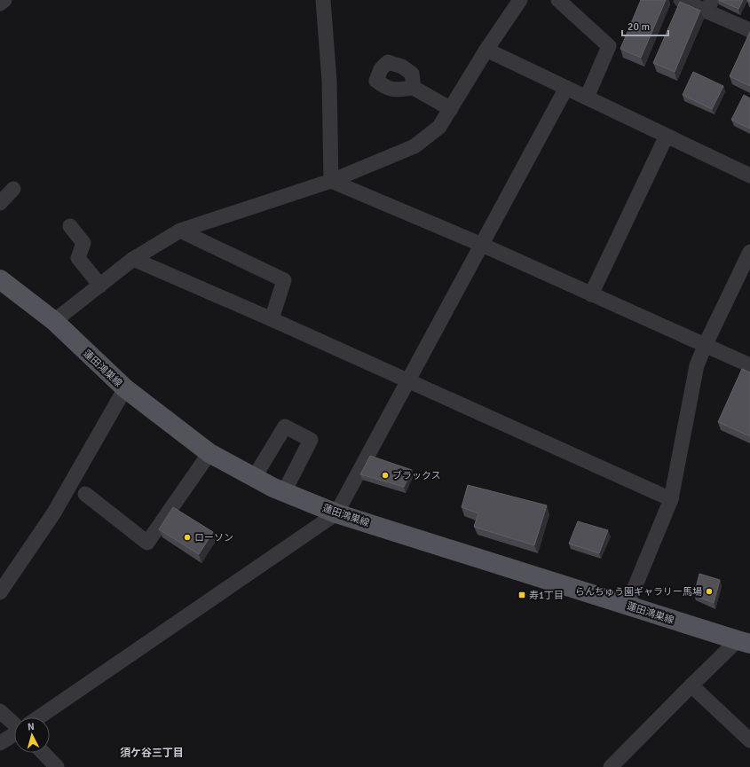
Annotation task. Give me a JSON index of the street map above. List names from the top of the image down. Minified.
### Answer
{"streets":{"main road":["蓮田鴻巣線"]},"districts":["須ケ谷三丁目"],"places":{"other":["ブラックス","ローソン","らんちゅう園ギャラリー馬場"],"transit":["寿1丁目"]},"scale_bar":"20 m","north":"top"}
